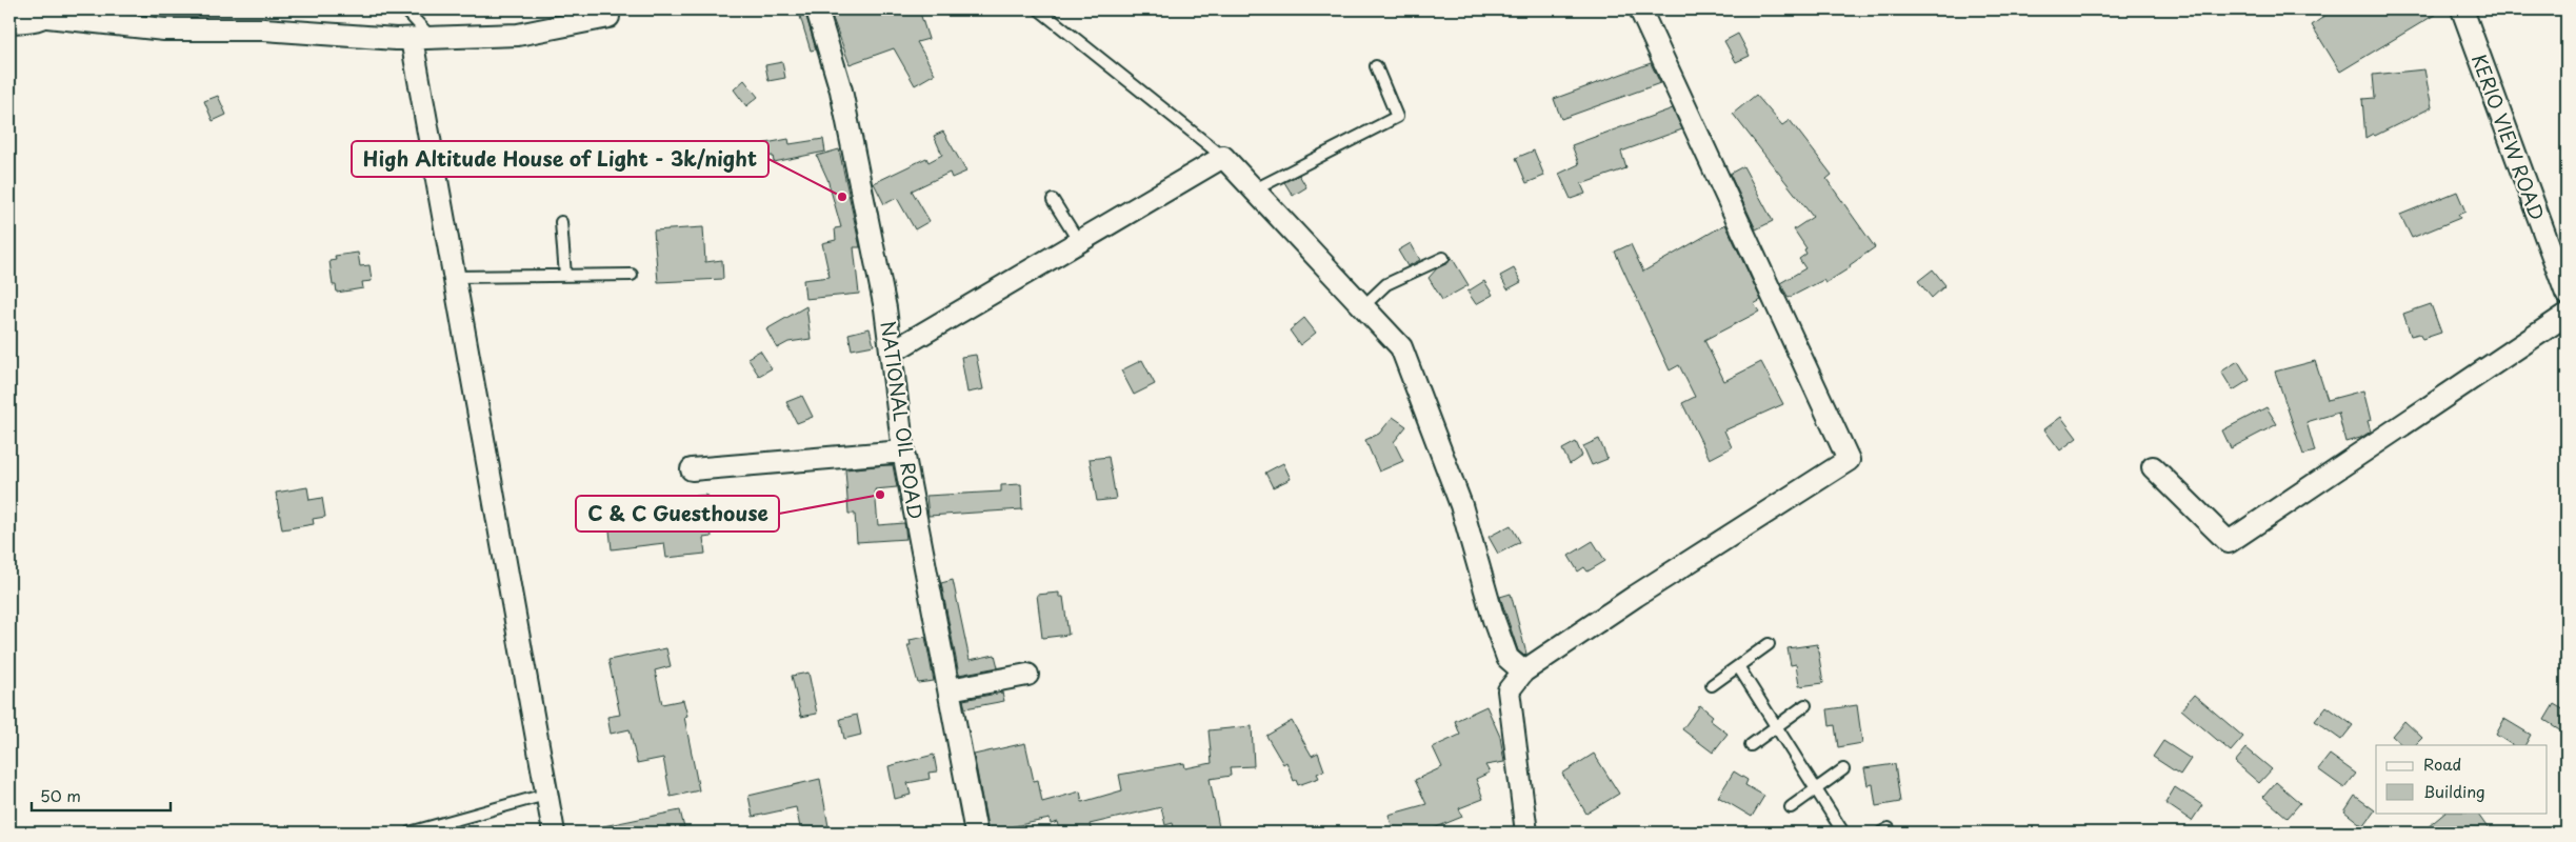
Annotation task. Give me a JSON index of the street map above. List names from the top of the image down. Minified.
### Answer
{"streets":{"street":["KERIO VIEW ROAD","NATIONAL OIL ROAD"]},"places":["High Altitude House of Light - 3k/night","C & C Guesthouse"],"legend":["Road","Building"],"scale_bar":"50 m"}
